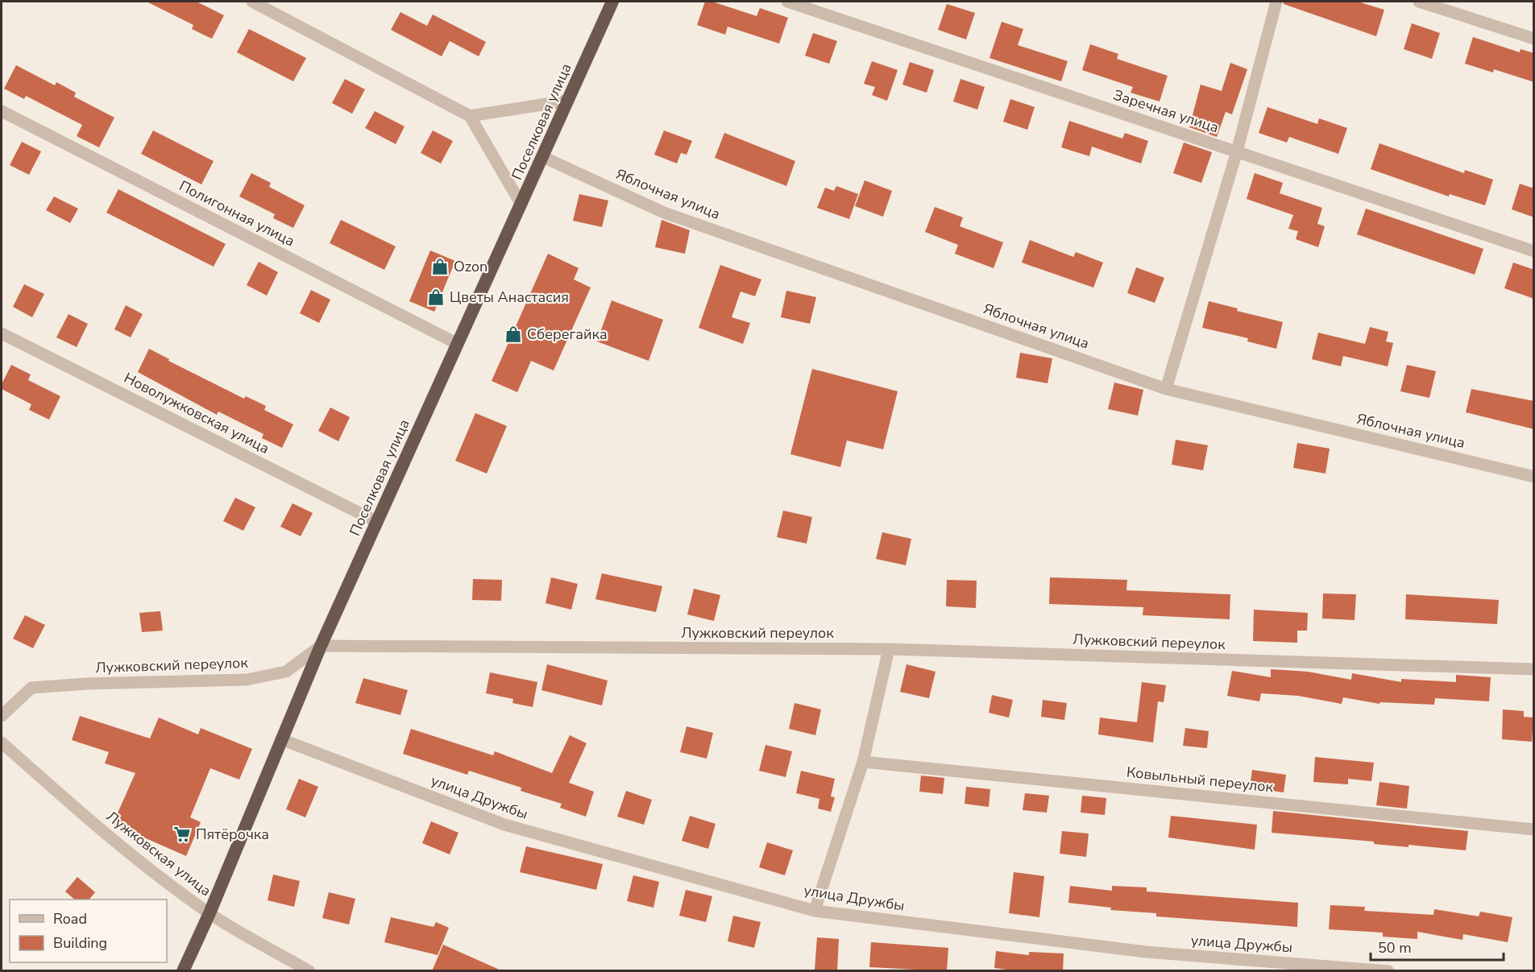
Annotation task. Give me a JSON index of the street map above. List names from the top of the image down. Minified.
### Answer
{"streets":{"highway":["Поселковая улица"],"street":["Заречная улица","Яблочная улица","Полигонная улица","Новолужковская улица","Лужковский переулок","Ковыльный переулок","улица Дружбы","Лужковская улица"]},"crossings":[["Поселковая улица","Яблочная улица"],["Поселковая улица","Полигонная улица"],["Поселковая улица","Новолужковская улица"],["Поселковая улица","Лужковский переулок"],["Поселковая улица","улица Дружбы"],["Поселковая улица","Лужковская улица"]],"places":{"shop":["Ozon","Цветы Анастасия","Сберегайка"],"supermarket":["Пятёрочка"]},"legend":["Road","Building"],"scale_bar":"50 m"}
